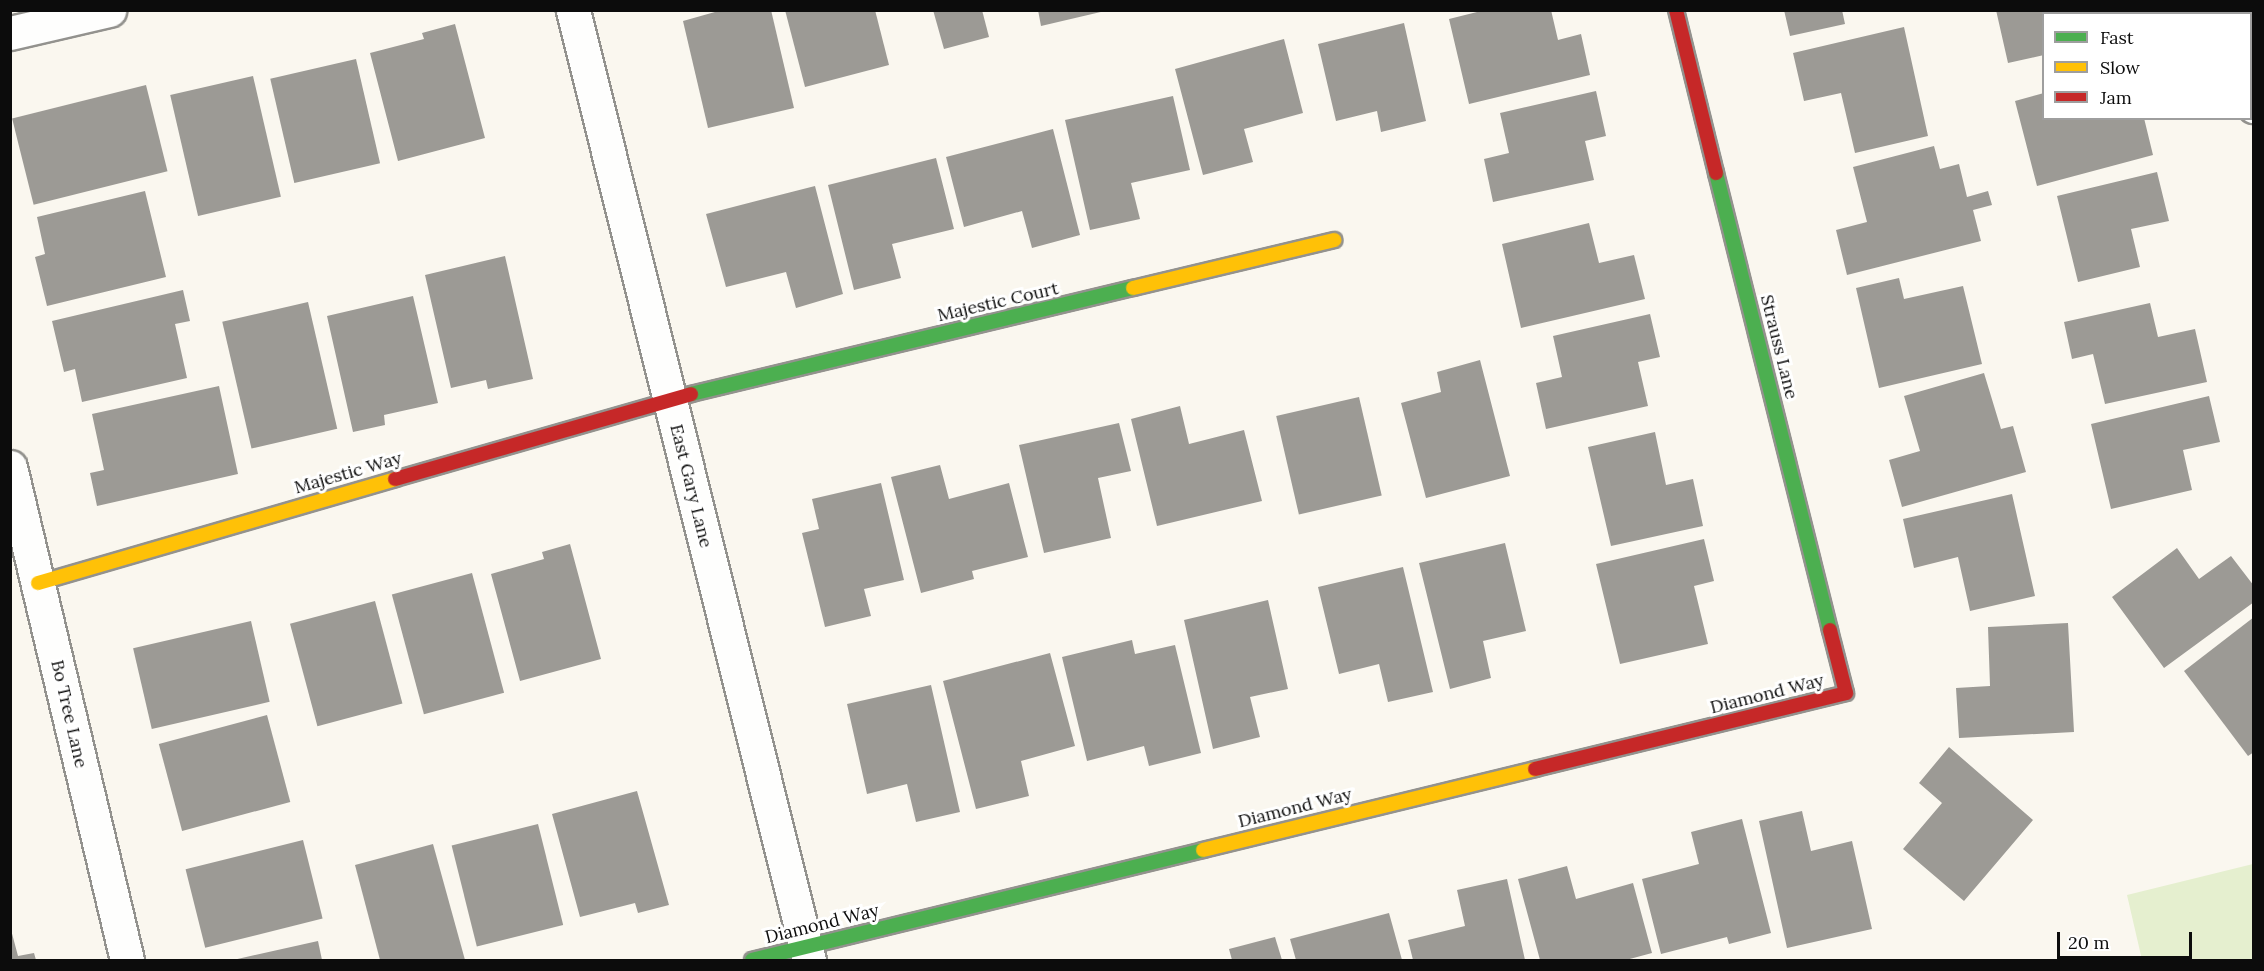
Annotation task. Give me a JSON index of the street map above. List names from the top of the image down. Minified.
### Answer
{"streets":{"street":["Majestic Court","Strauss Lane","Majestic Way","East Gary Lane","Diamond Way","Bo Tree Lane"]},"crossings":[["Majestic Court","Majestic Way"],["Majestic Court","East Gary Lane"],["Strauss Lane","Diamond Way"],["Majestic Way","East Gary Lane"],["Majestic Way","Bo Tree Lane"],["East Gary Lane","Diamond Way"]],"legend":["Fast","Slow","Jam"],"scale_bar":"20 m"}
